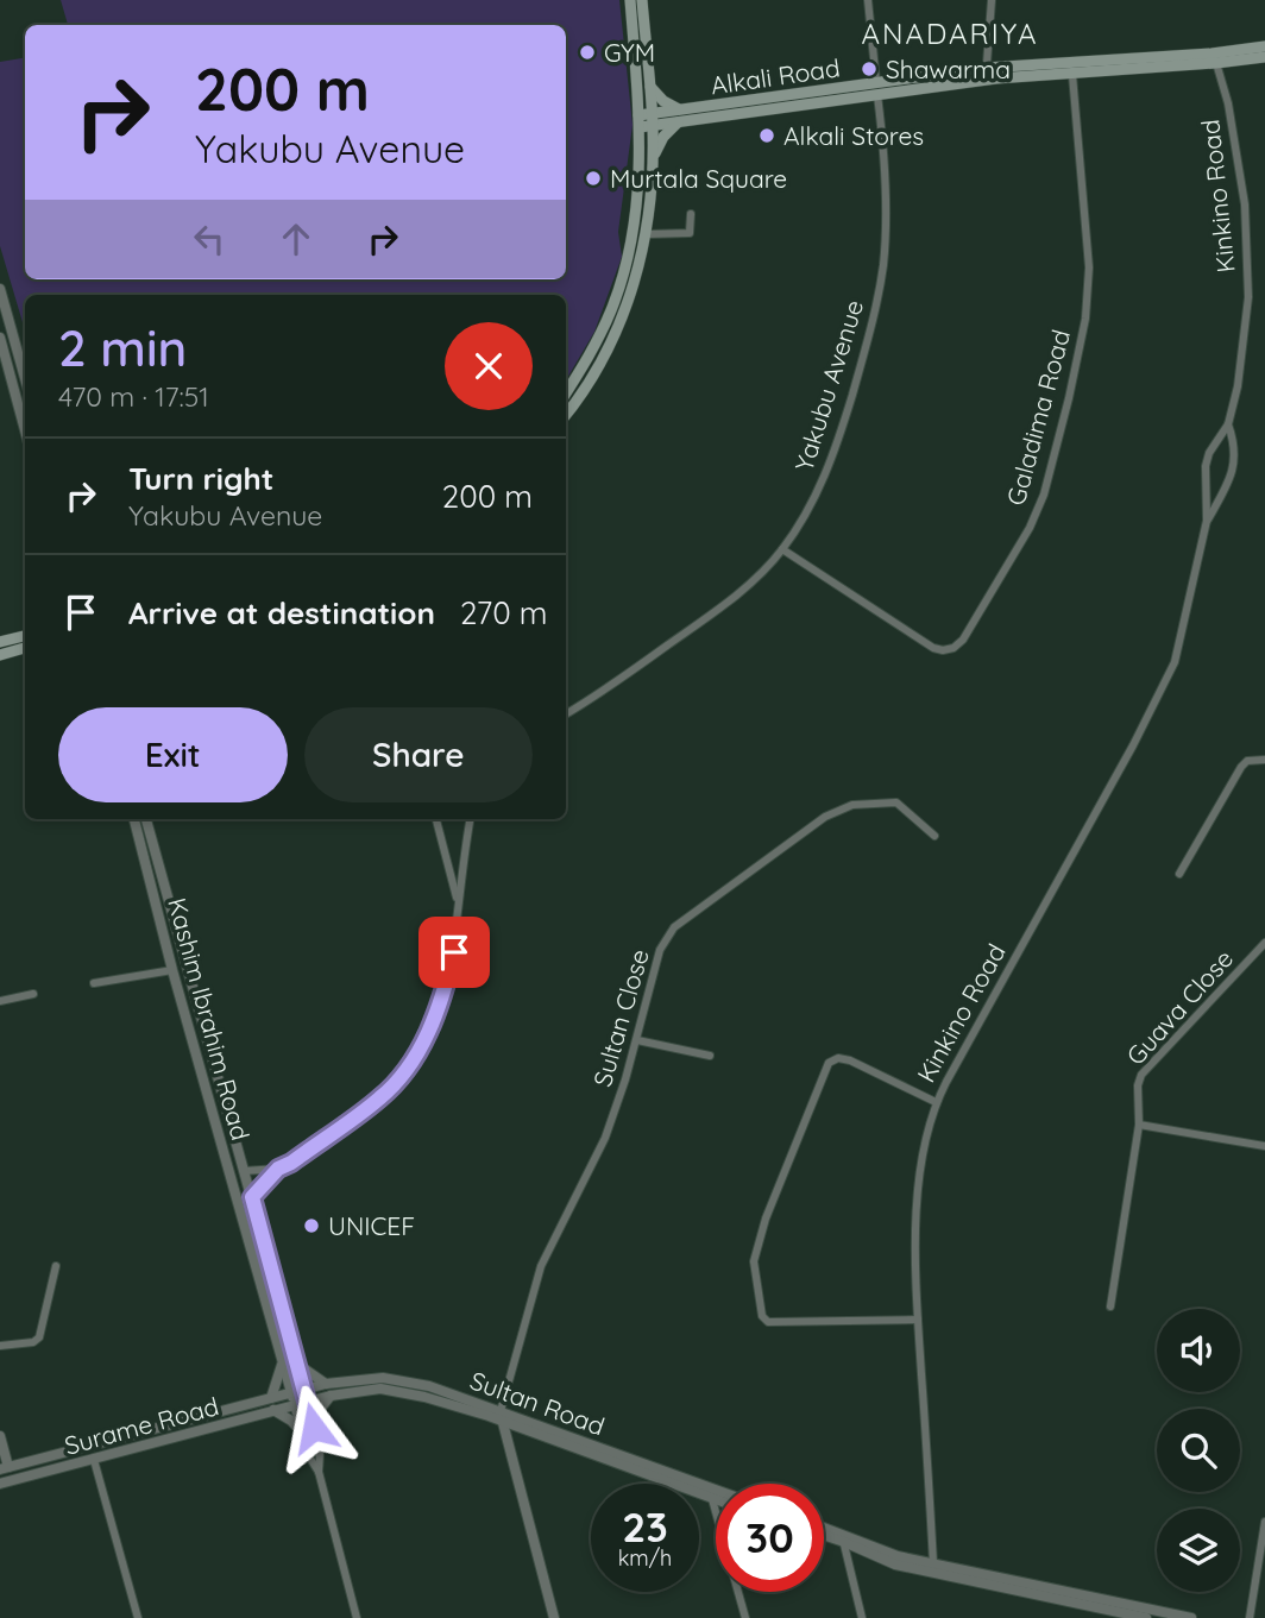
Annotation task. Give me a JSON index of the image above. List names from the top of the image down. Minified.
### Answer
{"streets":{"main road":["Alkali Road"],"street":["Kinkino Road","Yakubu Avenue","Galadima Road","Guava Close","Sultan Close","Kashim Ibrahim Road","Sultan Road","Surame Road"]},"crossings":[["Alkali Road","Kinkino Road"],["Alkali Road","Yakubu Avenue"],["Alkali Road","Galadima Road"],["Yakubu Avenue","Galadima Road"],["Sultan Close","Sultan Road"],["Kashim Ibrahim Road","Sultan Road"],["Kashim Ibrahim Road","Surame Road"],["Sultan Road","Surame Road"]],"districts":["ANADARIYA"],"places":["GYM","Shawarma","Alkali Stores","Murtala Square","UNICEF"],"page":{"turn":["200 m","Yakubu Avenue"],"heading":["2 min","470 m · 17:51"],"list":[{"name":"Turn right","note":"Yakubu Avenue","value":"200 m"},{"name":"Arrive at destination","value":"270 m"}],"buttons":["Exit","Share"],"speed":"23 km/h","limit":"30"}}
